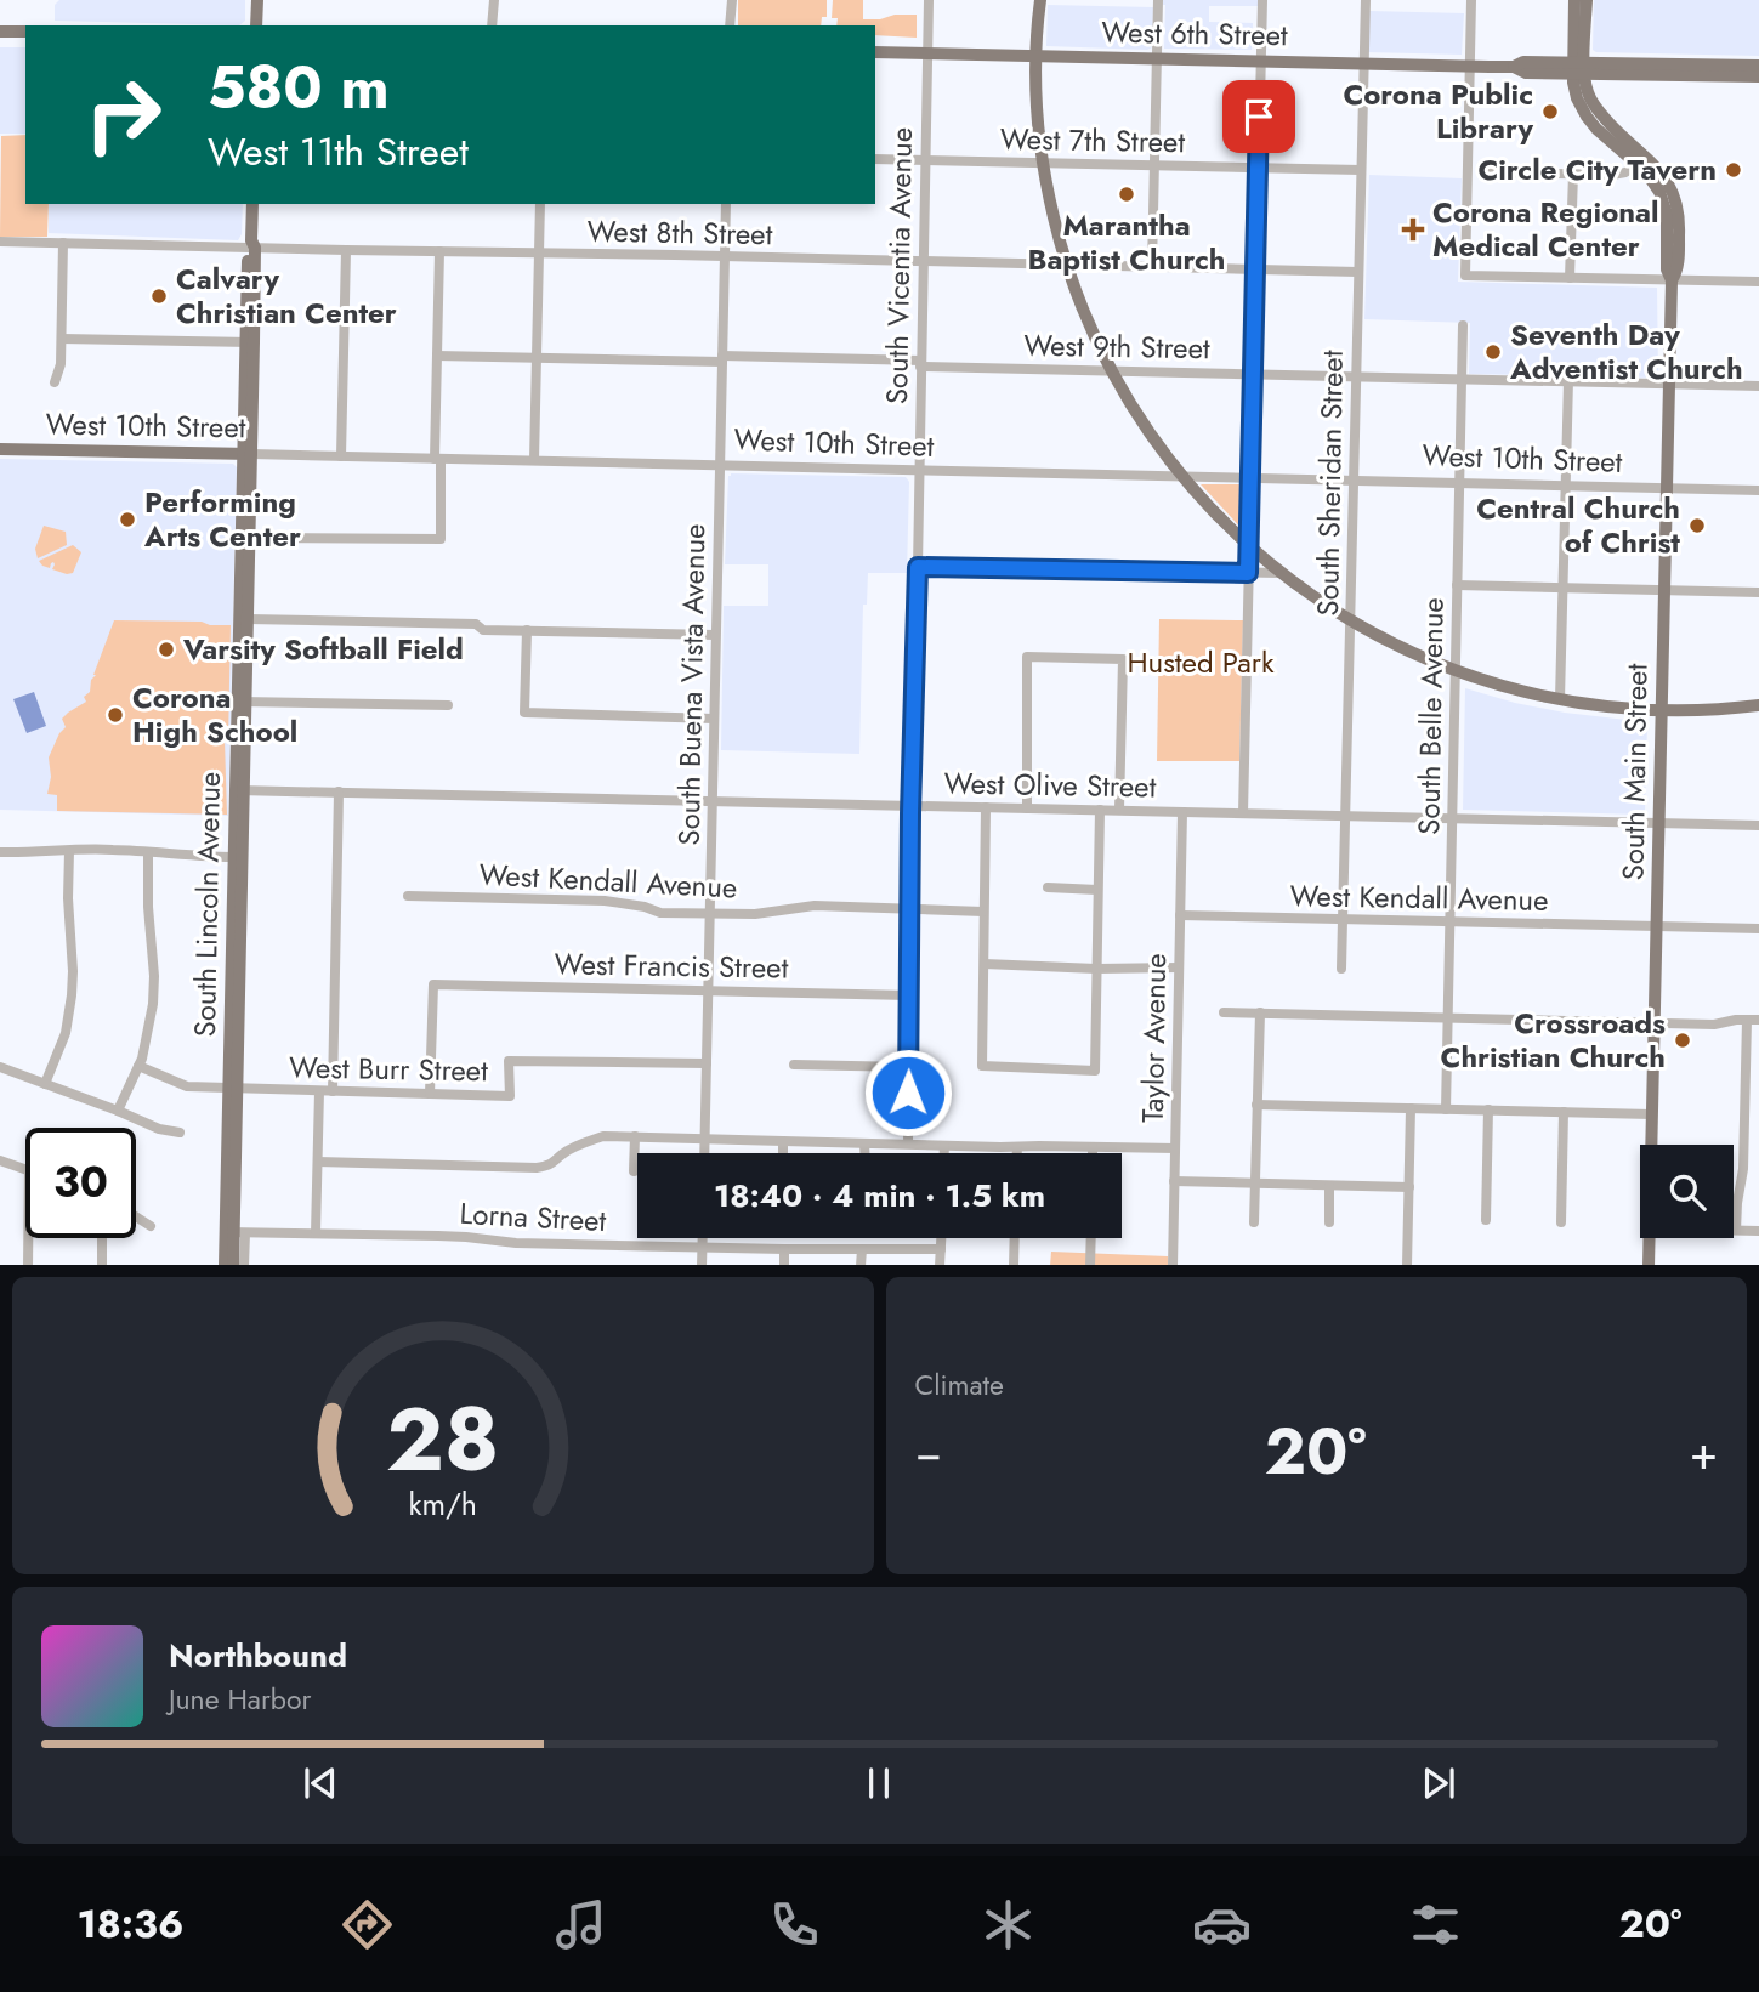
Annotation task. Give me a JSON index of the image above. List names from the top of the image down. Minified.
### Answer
{"streets":{"main road":["West 6th Street","West 10th Street","South Main Street","South Lincoln Avenue"],"street":["West 7th Street","West 8th Street","South Vicentia Avenue","West 9th Street","South Sheridan Street","South Buena Vista Avenue","South Belle Avenue","West Olive Street","West Kendall Avenue","West Francis Street","Taylor Avenue","West Burr Street","Lorna Street"]},"crossings":[["West 6th Street","South Vicentia Avenue"],["West 6th Street","South Sheridan Street"],["West 6th Street","South Main Street"],["West 7th Street","South Vicentia Avenue"],["West 7th Street","South Sheridan Street"],["West 8th Street","South Vicentia Avenue"],["West 8th Street","South Sheridan Street"],["West 8th Street","South Buena Vista Avenue"],["West 8th Street","South Lincoln Avenue"],["South Vicentia Avenue","West 9th Street"],["South Vicentia Avenue","West 10th Street"],["South Vicentia Avenue","West Olive Street"],["South Vicentia Avenue","West Kendall Avenue"],["South Vicentia Avenue","West Francis Street"],["West 9th Street","South Sheridan Street"],["West 9th Street","South Buena Vista Avenue"],["West 9th Street","South Belle Avenue"],["West 9th Street","South Main Street"],["West 10th Street","South Sheridan Street"],["West 10th Street","South Buena Vista Avenue"],["West 10th Street","South Belle Avenue"],["West 10th Street","South Main Street"],["West 10th Street","South Lincoln Avenue"],["South Sheridan Street","West Olive Street"],["South Sheridan Street","West Kendall Avenue"],["South Buena Vista Avenue","West Olive Street"],["South Buena Vista Avenue","West Kendall Avenue"],["South Buena Vista Avenue","West Francis Street"],["South Buena Vista Avenue","West Burr Street"],["South Belle Avenue","West Olive Street"],["South Belle Avenue","West Kendall Avenue"],["South Main Street","West Olive Street"],["South Main Street","West Kendall Avenue"],["West Olive Street","South Lincoln Avenue"],["West Olive Street","Taylor Avenue"],["West Kendall Avenue","Taylor Avenue"],["South Lincoln Avenue","West Burr Street"],["South Lincoln Avenue","Lorna Street"],["West Francis Street","West Burr Street"]],"parks":["Husted Park"],"places":{"other":["Corona Public Library","Circle City Tavern","Marantha Baptist Church","Calvary Christian Center","Seventh Day Adventist Church","Performing Arts Center","Central Church of Christ","Varsity Softball Field","Corona High School","Crossroads Christian Church"],"health":["Corona Regional Medical Center"]},"page":{"turn":["580 m","West 11th Street"],"limit":"30","trip":"18:40 · 4 min · 1.5 km","tile":"Climate","heat":["−","20°","+"],"song":["Northbound","June Harbor"],"tabs":["18:36","20°"],"gauge":["28","km/h"]}}
